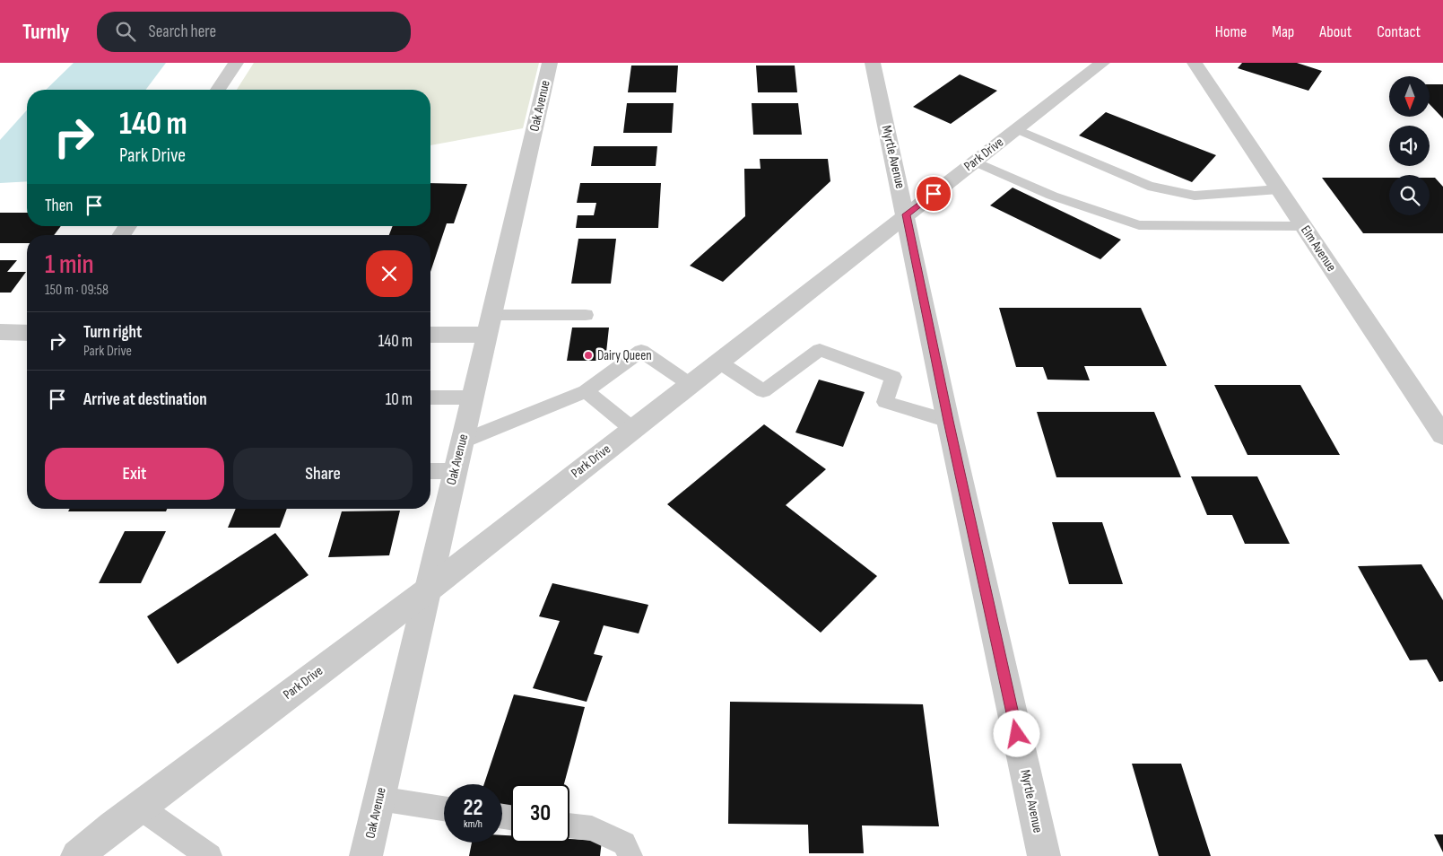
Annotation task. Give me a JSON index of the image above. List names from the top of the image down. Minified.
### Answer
{"streets":{"street":["Oak Avenue","Park Drive","Myrtle Avenue","Elm Avenue"]},"crossings":[["Oak Avenue","Park Drive"],["Park Drive","Myrtle Avenue"]],"places":["Dairy Queen"],"north":"bottom","page":{"header":"Turnly","search":"Search here","nav":["Home","Map","About","Contact"],"turn":["140 m","Park Drive"],"then":"Then","heading":["1 min","150 m · 09:58"],"list":[{"name":"Turn right","note":"Park Drive","value":"140 m"},{"name":"Arrive at destination","value":"10 m"}],"buttons":["Exit","Share"],"speed":"22 km/h","limit":"30"}}
